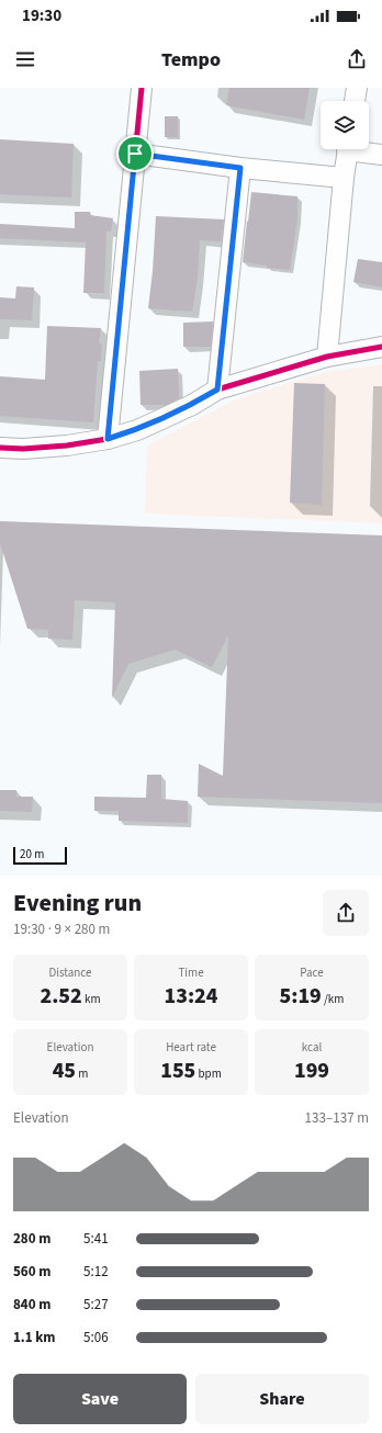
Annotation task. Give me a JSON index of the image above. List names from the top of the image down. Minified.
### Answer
{"scale_bar":"20 m","page":{"status":"19:30","header":"Tempo","scale":"20 m","heading":["Evening run","19:30 · 9 × 280 m"],"stats":[["Distance","2.52 km"],["Time","13:24"],["Pace","5:19 /km"],["Elevation","45 m"],["Heart rate","155 bpm"],["kcal","199"]],"chart":["Elevation","133–137 m"],"list":[{"name":"280 m","note":"5:41"},{"name":"560 m","note":"5:12"},{"name":"840 m","note":"5:27"},{"name":"1.1 km","note":"5:06"}],"buttons":["Save","Share"]}}
